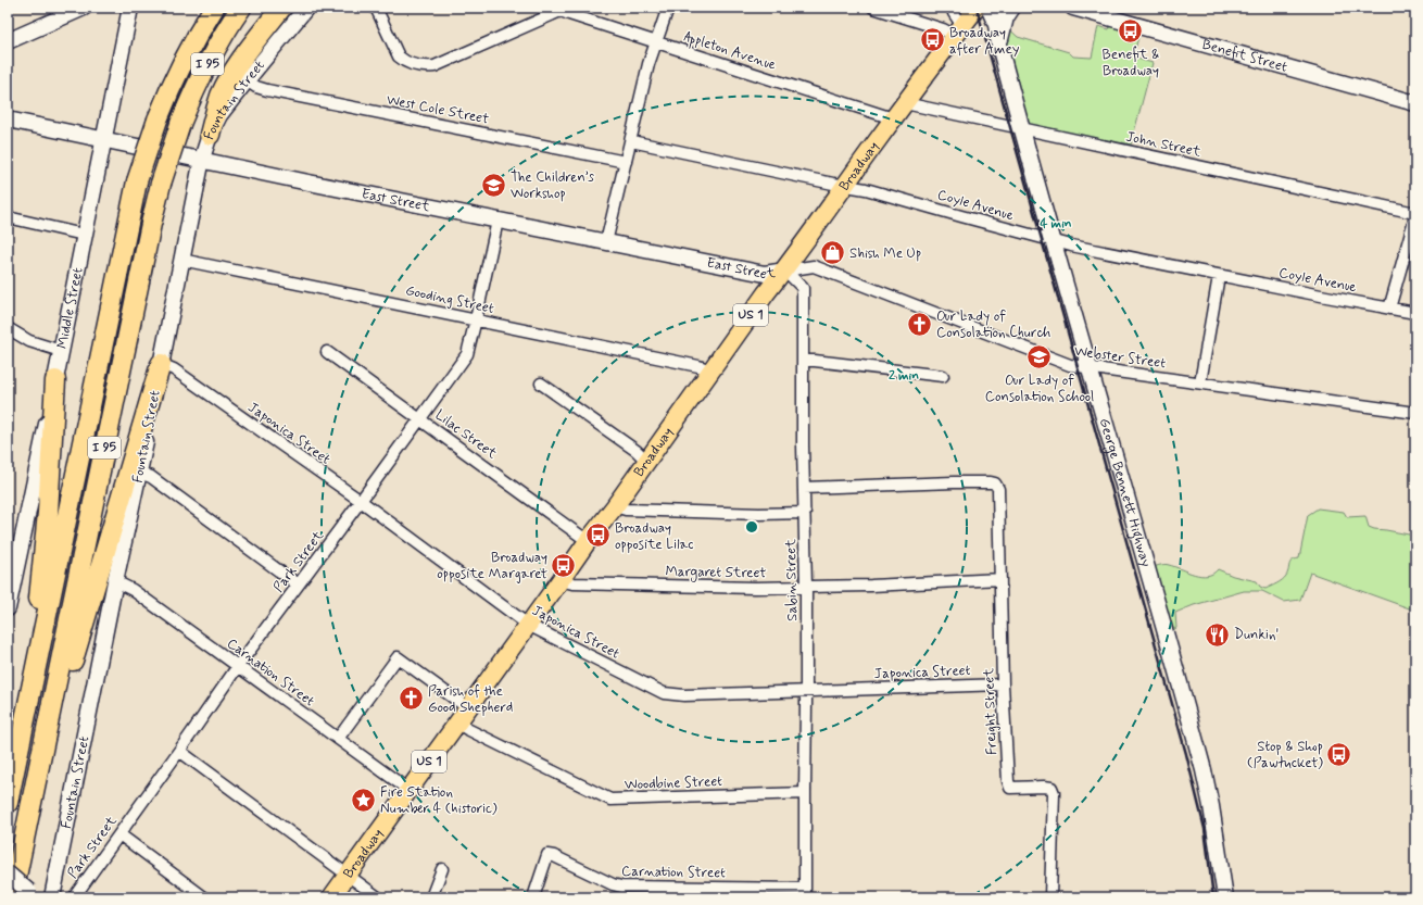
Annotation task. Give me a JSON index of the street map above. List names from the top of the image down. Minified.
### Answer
{"streets":{"highway":["I 95"],"main road":["Broadway","US 1"],"street":["Appleton Avenue","Benefit Street","Fountain Street","West Cole Street","John Street","East Street","Coyle Avenue","Gooding Street","Middle Street","Webster Street","Japonica Street","Lilac Street","George Bennett Highway","Park Street","Margaret Street","Sabin Street","Carnation Street","Freight Street","Woodbine Street"]},"crossings":[["Appleton Avenue","Broadway"],["Fountain Street","West Cole Street"],["Fountain Street","East Street"],["Fountain Street","Gooding Street"],["Fountain Street","Japonica Street"],["Fountain Street","Carnation Street"],["John Street","Broadway"],["John Street","George Bennett Highway"],["Broadway","East Street"],["Broadway","Coyle Avenue"],["Broadway","Gooding Street"],["Broadway","Webster Street"],["Broadway","Japonica Street"],["Broadway","Lilac Street"],["Broadway","George Bennett Highway"],["Broadway","Margaret Street"],["Broadway","Sabin Street"],["Broadway","Carnation Street"],["Broadway","Woodbine Street"],["East Street","Middle Street"],["East Street","Webster Street"],["East Street","Park Street"],["East Street","Sabin Street"],["Coyle Avenue","George Bennett Highway"],["Gooding Street","Park Street"],["Webster Street","George Bennett Highway"],["Webster Street","Sabin Street"],["Japonica Street","Park Street"],["Japonica Street","Sabin Street"],["Japonica Street","Freight Street"],["Lilac Street","Park Street"],["Park Street","Carnation Street"],["Margaret Street","Sabin Street"],["Margaret Street","Freight Street"],["Sabin Street","Carnation Street"],["Sabin Street","Freight Street"],["Sabin Street","Woodbine Street"]],"places":{"bus stop":["Benefit & Broadway","Broadway after Amey","Broadway opposite Lilac","Broadway opposite Margaret","Stop & Shop (Pawtucket)"],"school or university":["The Children’s Workshop","Our Lady of Consolation School"],"shop":["Shish Me Up"],"church":["Our Lady of Consolation Church","Parish of the Good Shepherd"],"restaurant":["Dunkin'"],"place":["Fire Station Number 4 (historic)"]},"rings":["4 min","2 min"]}
